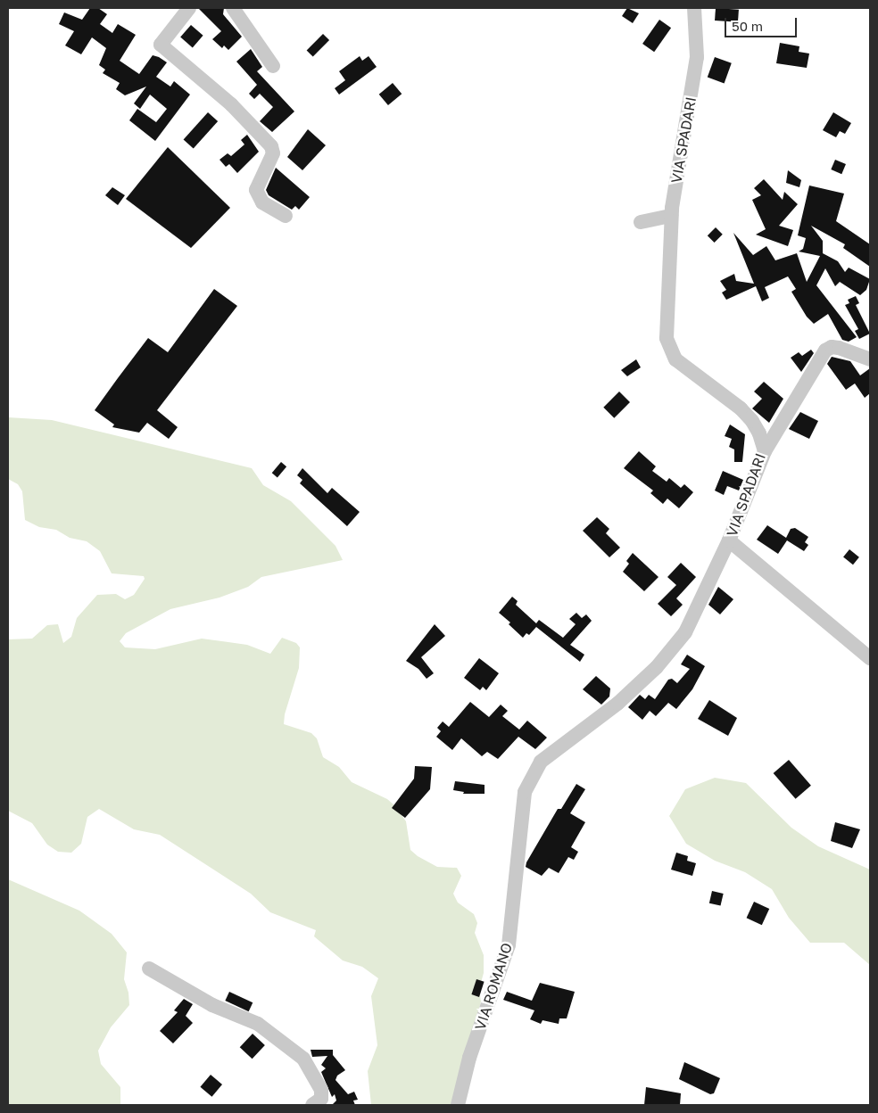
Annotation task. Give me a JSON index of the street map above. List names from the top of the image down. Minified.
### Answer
{"streets":{"street":["VIA SPADARI","VIA ROMANO"]},"crossings":[["VIA SPADARI","VIA ROMANO"]],"scale_bar":"50 m"}
